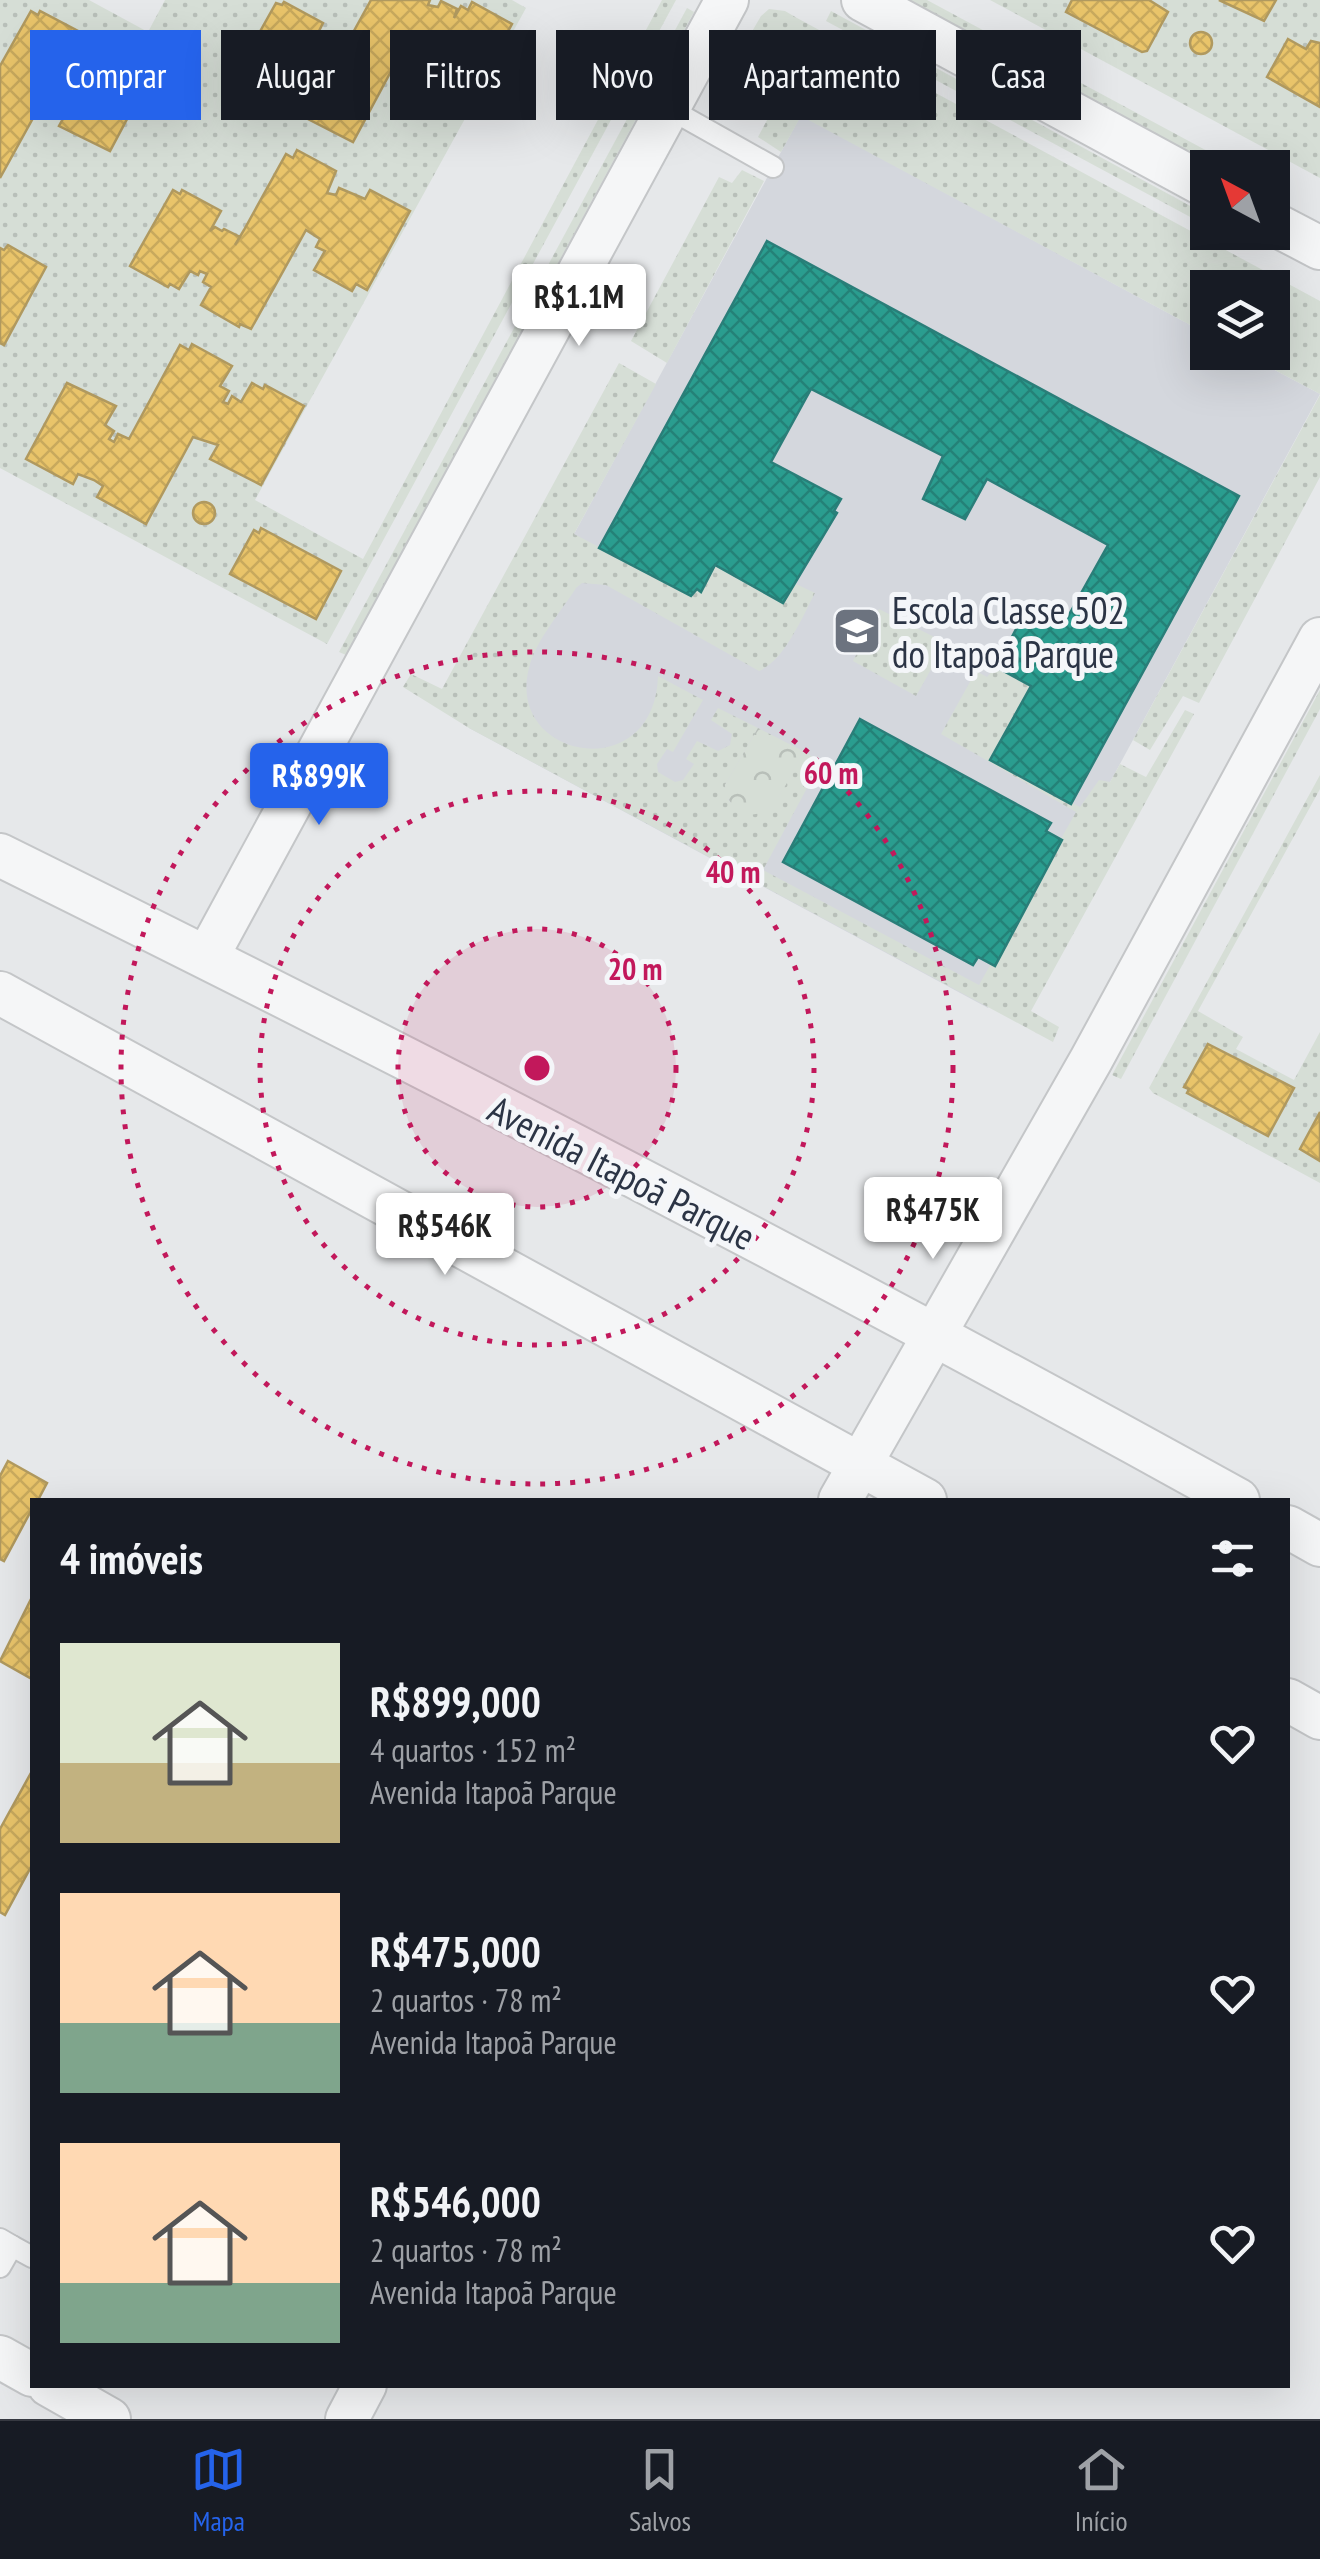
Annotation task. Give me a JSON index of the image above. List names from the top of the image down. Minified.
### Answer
{"streets":{"street":["Avenida Itapoã Parque"]},"places":{"school or university":["Escola Classe 502 do Itapoã Parque"]},"north":"top left","page":{"chip":["Comprar","Alugar","Filtros","Novo","Apartamento","Casa"],"price":["R$1.1M","R$899K","R$475K","R$546K"],"heading":"4 imóveis","list":[{"name":"R$899,000","note":"4 quartos · 152 m² · Avenida Itapoã Parque"},{"name":"R$475,000","note":"2 quartos · 78 m² · Avenida Itapoã Parque"},{"name":"R$546,000","note":"2 quartos · 78 m² · Avenida Itapoã Parque"}],"tabs":["Mapa","Salvos","Início"]},"rings":["60 m","40 m","20 m"]}
